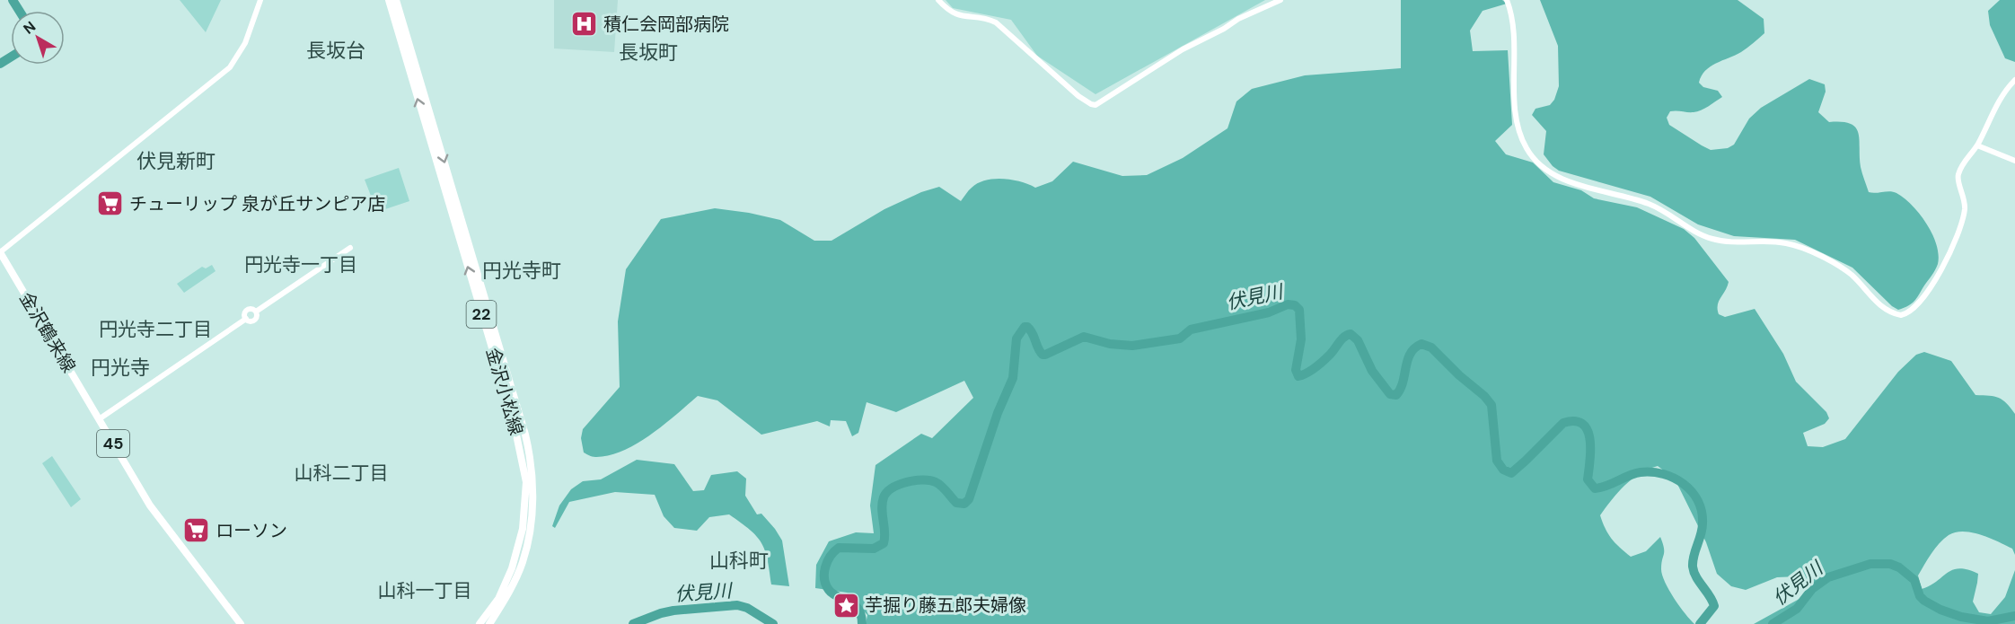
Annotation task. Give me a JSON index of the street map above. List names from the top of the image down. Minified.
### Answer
{"streets":{"main road":["22","金沢鶴来線","金沢小松線","45"]},"districts":["長坂台","長坂町","伏見新町","円光寺一丁目","円光寺町","円光寺二丁目","円光寺","山科二丁目","山科町","山科一丁目"],"water":["伏見川"],"places":{"hospital":["積仁会岡部病院"],"supermarket":["チューリップ 泉が丘サンピア店","ローソン"],"place":["芋掘り藤五郎夫婦像"]},"north":"top left"}
